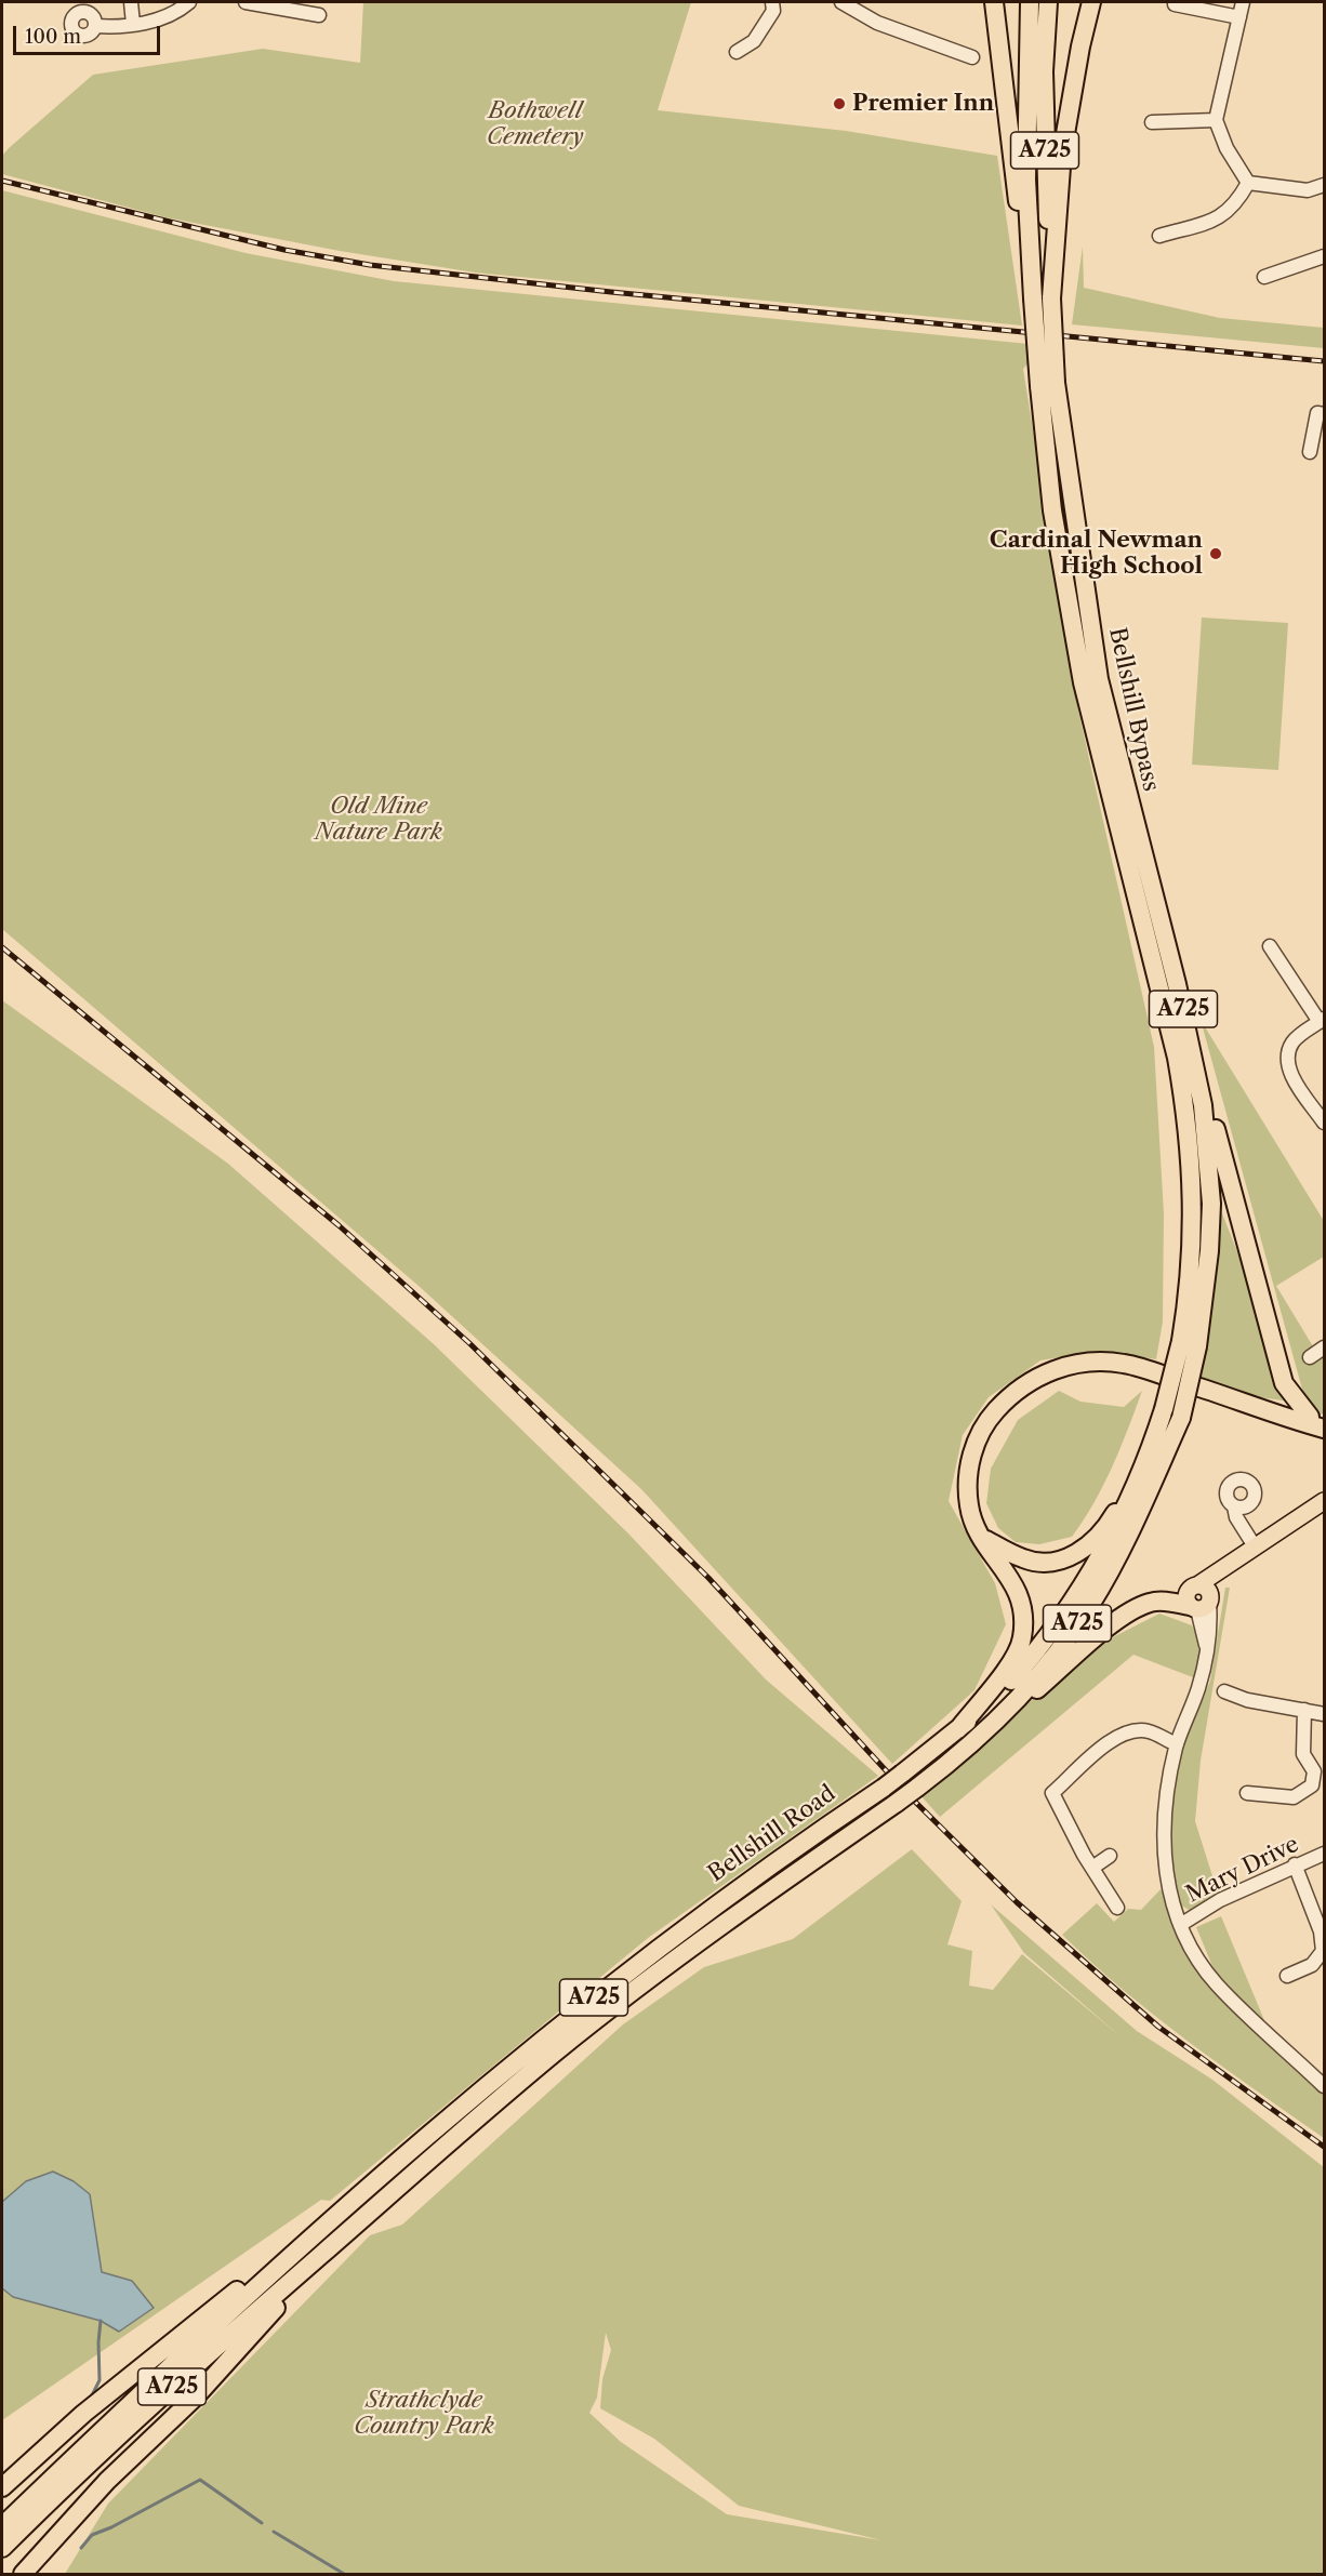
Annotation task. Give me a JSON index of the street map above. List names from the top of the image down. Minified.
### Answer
{"streets":{"highway":["A725","Bellshill Bypass","Bellshill Road"],"street":["Mary Drive"]},"crossings":[["A725","Bellshill Road"],["Bellshill Bypass","Bellshill Road"]],"parks":["Bothwell Cemetery","Old Mine Nature Park","Strathclyde Country Park"],"places":["Premier Inn","Cardinal Newman High School"],"scale_bar":"100 m"}
